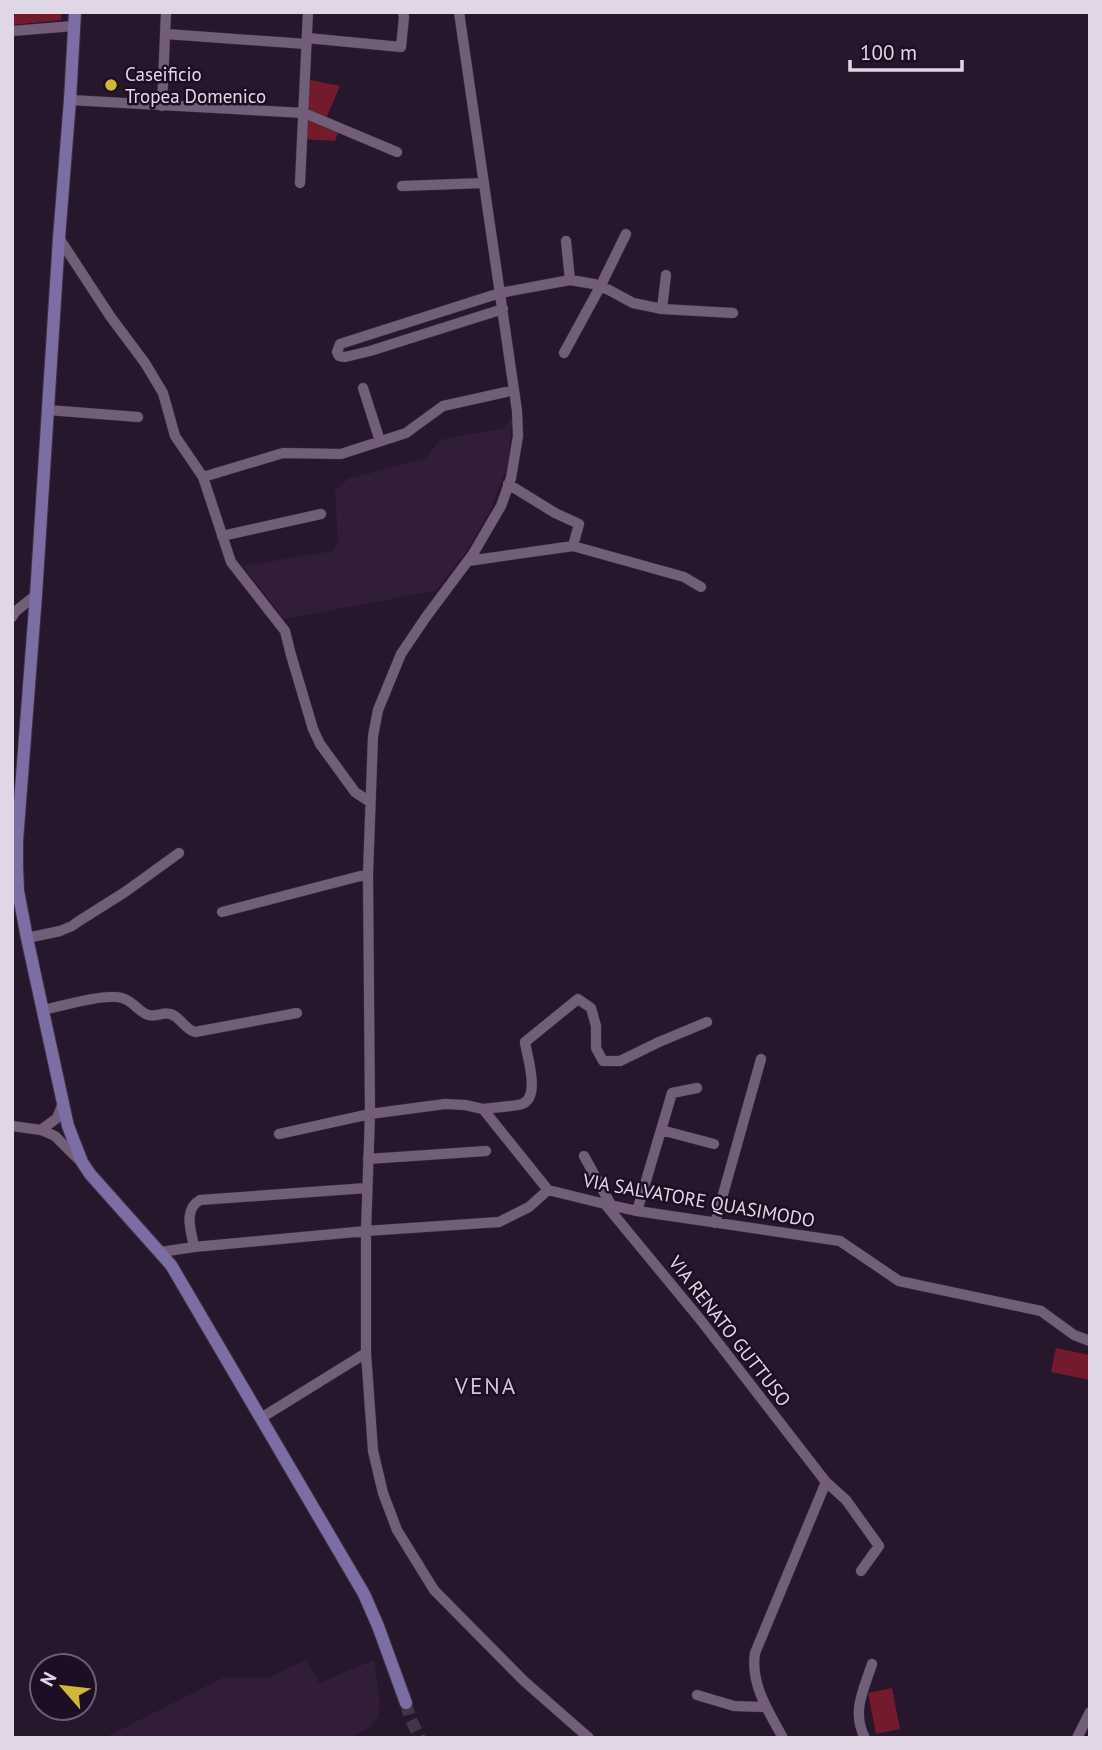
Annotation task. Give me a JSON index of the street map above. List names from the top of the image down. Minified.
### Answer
{"streets":{"street":["VIA SALVATORE QUASIMODO","VIA RENATO GUTTUSO"]},"crossings":[["VIA SALVATORE QUASIMODO","VIA RENATO GUTTUSO"]],"districts":["VENA"],"places":["Caseificio Tropea Domenico"],"scale_bar":"100 m","north":"top left"}
